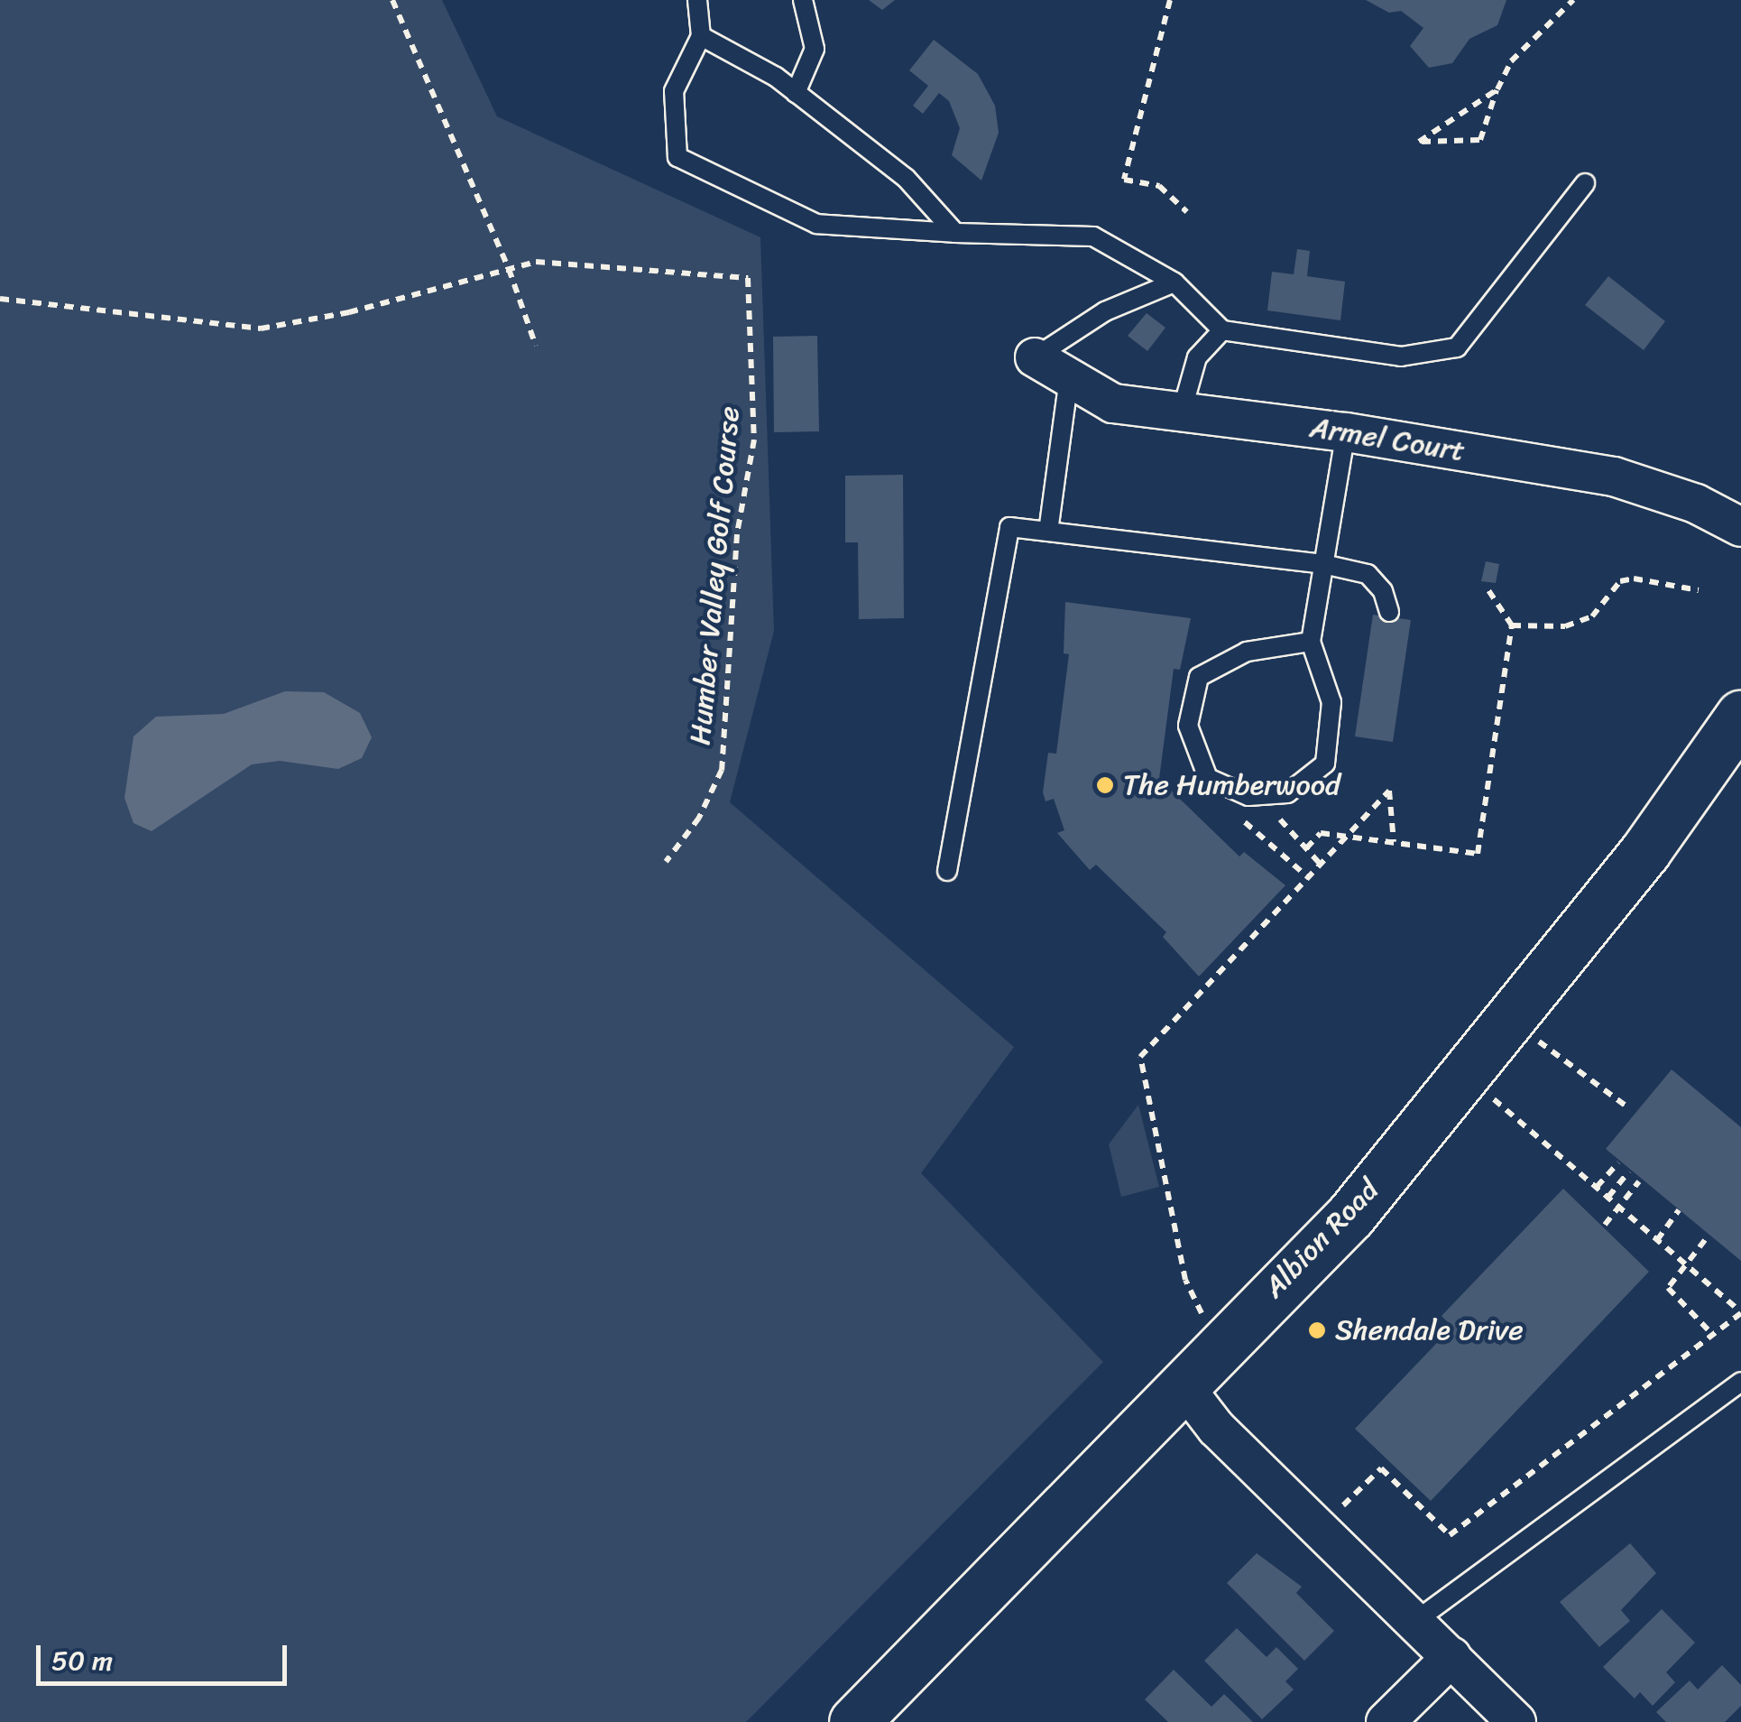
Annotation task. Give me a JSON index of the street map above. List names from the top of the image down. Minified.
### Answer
{"streets":{"main road":["Albion Road"],"street":["Armel Court"],"path":["Humber Valley Golf Course"]},"places":["The Humberwood","Shendale Drive"],"scale_bar":"50 m"}
